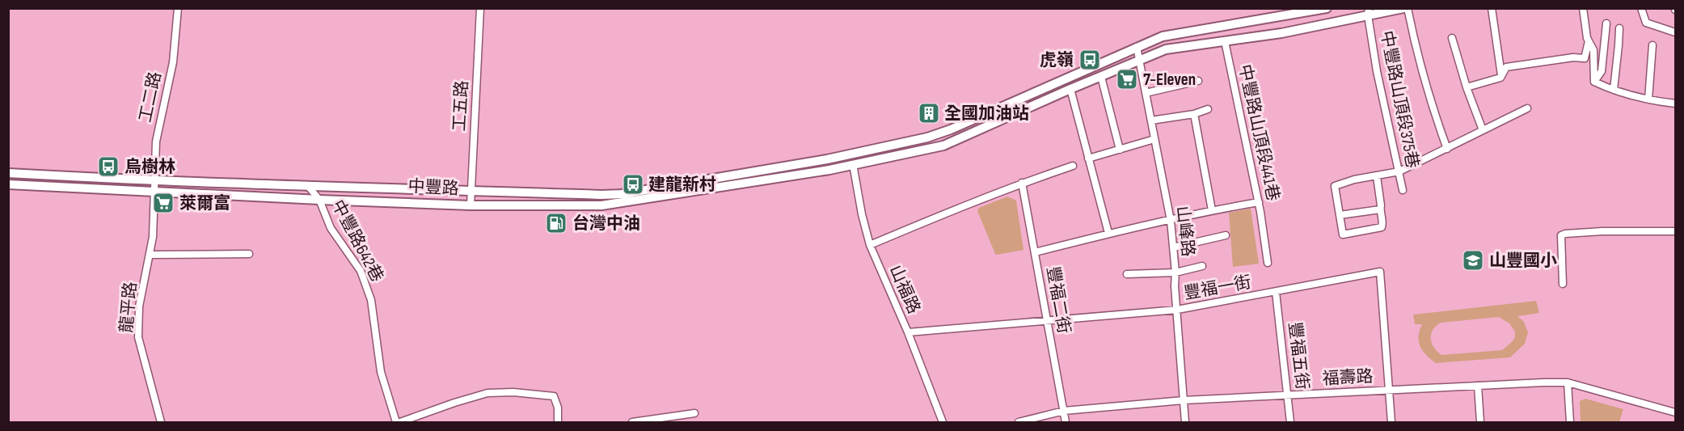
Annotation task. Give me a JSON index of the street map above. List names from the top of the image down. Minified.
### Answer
{"streets":{"main road":["中豐路"],"street":["工二路","中豐路山頂段375巷","工五路","中豐路山頂段441巷","山峰路","中豐路642巷","豐福一街","山福路","豐福二街","龍平路","豐福五街","福壽路"]},"crossings":[["工二路","中豐路"],["工二路","龍平路"],["中豐路山頂段375巷","中豐路"],["工五路","中豐路"],["中豐路山頂段441巷","中豐路"],["中豐路","山峰路"],["中豐路","中豐路642巷"],["中豐路","山福路"],["中豐路","龍平路"],["山峰路","豐福一街"],["山峰路","福壽路"],["豐福一街","山福路"],["豐福一街","豐福二街"],["豐福一街","豐福五街"],["豐福一街","福壽路"],["豐福二街","福壽路"],["豐福五街","福壽路"]],"places":{"bus stop":["虎嶺","烏樹林","建龍新村"],"supermarket":["7-Eleven","萊爾富"],"building":["全國加油站"],"fuel station":["台灣中油"],"school or university":["山豐國小"]}}
